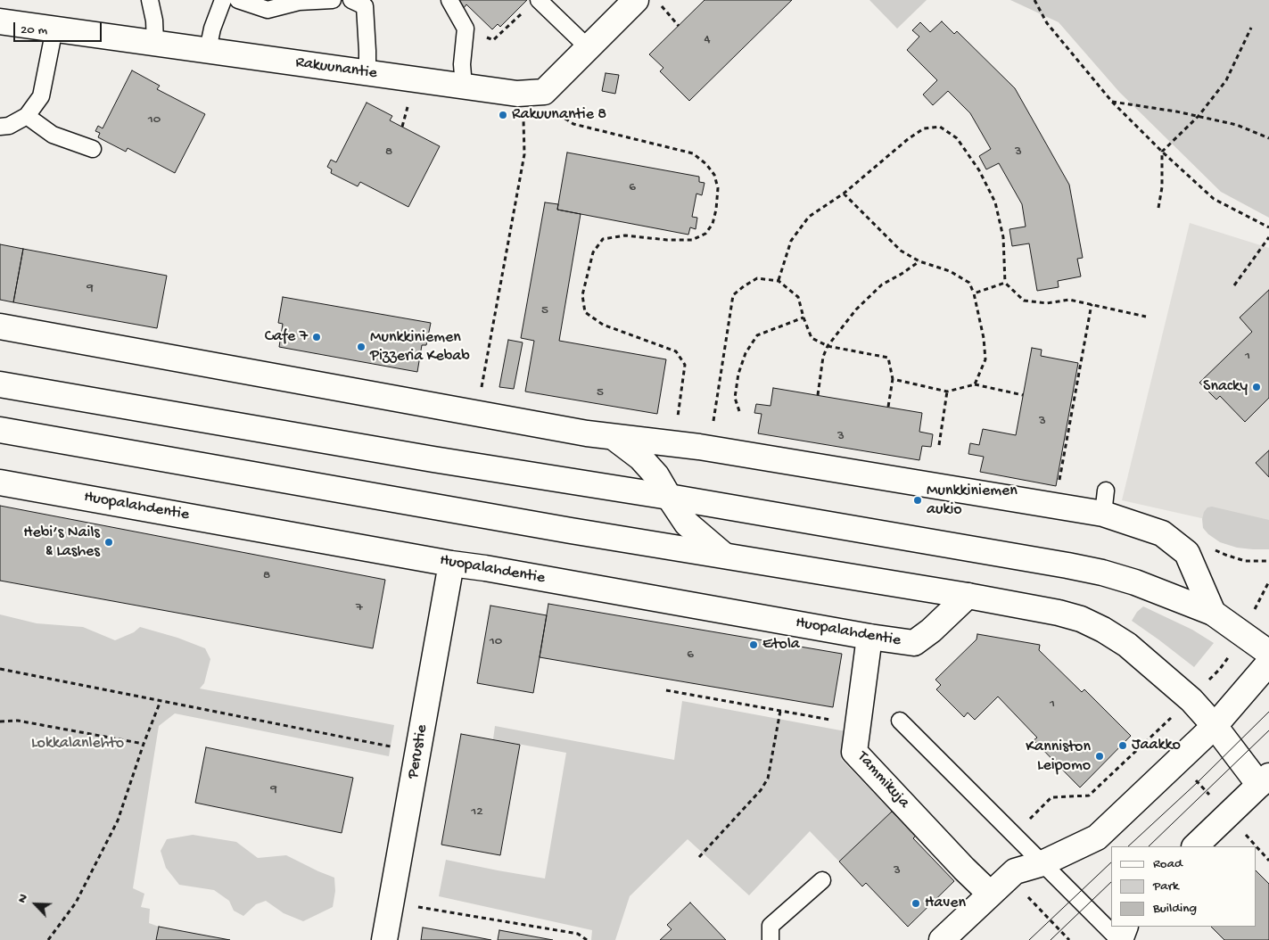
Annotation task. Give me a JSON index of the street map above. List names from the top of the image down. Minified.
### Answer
{"streets":{"street":["Rakuunantie","Huopalahdentie","Perustie","Tammikuja"]},"crossings":[["Huopalahdentie","Perustie"],["Huopalahdentie","Tammikuja"]],"parks":["Lokkalanlehto"],"places":["Rakuunantie 8","Cafe 7","Munkkiniemen Pizzeria Kebab","Snacky","Munkkiniemen aukio","Hebi’s Nails & Lashes","Etola","Jaakko","Kanniston Leipomo","Haven"],"house_numbers":["4","10","8","3","6","9","5","1","5","3","3","8","7","10","6","1","9","12","3"],"legend":["Road","Park","Building"],"scale_bar":"20 m","north":"top left"}
